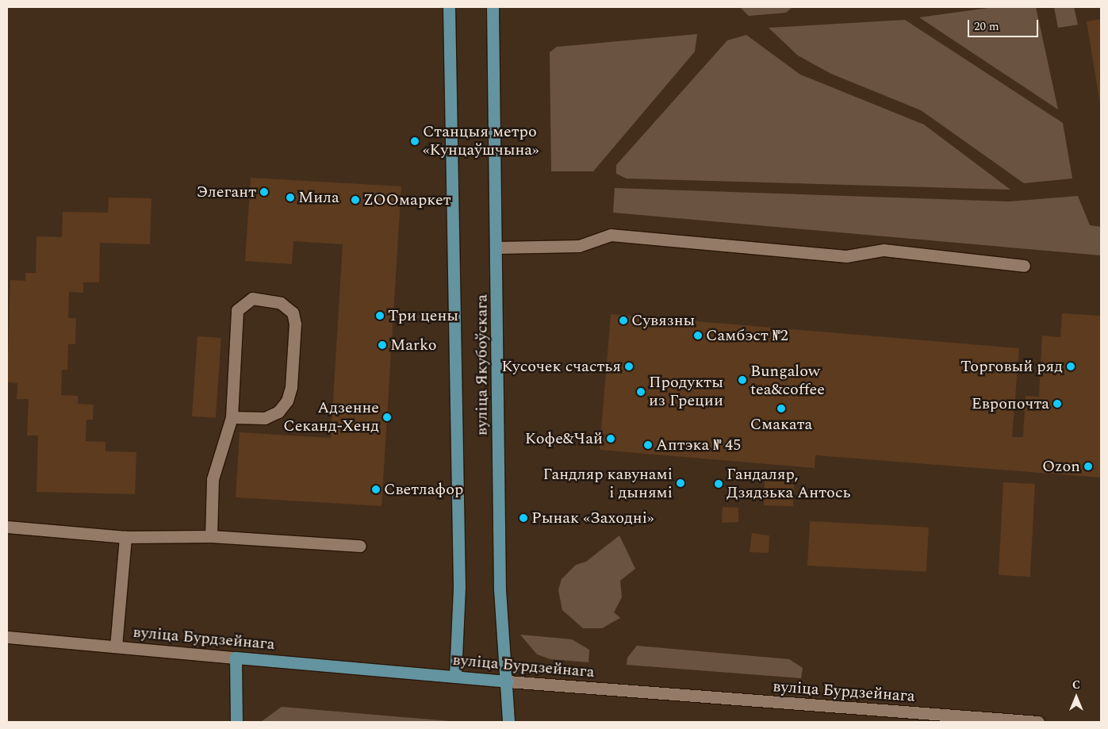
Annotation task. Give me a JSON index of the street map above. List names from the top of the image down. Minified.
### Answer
{"streets":{"main road":["вуліца Якубоўскага","вуліца Бурдзейнага"]},"crossings":[["вуліца Якубоўскага","вуліца Бурдзейнага"]],"places":["Станцыя метро «Кунцаўшчына»","Элегант","Мила","ZOOмаркет","Три цены","Сувязны","Самбэст №2","Marko","Кусочек счастья","Торговый ряд","Bungalow tea&coffee","Продукты из Греции","Европочта","Смаката","Адзенне Секанд-Хенд","Кофе&Чай","Аптэка № 45","Ozon","Гандляр кавунамі і дынямі","Гандаляр, Дзядзька Антось","Светлафор","Рынак «Заходні»"],"scale_bar":"20 m","north":"top"}
